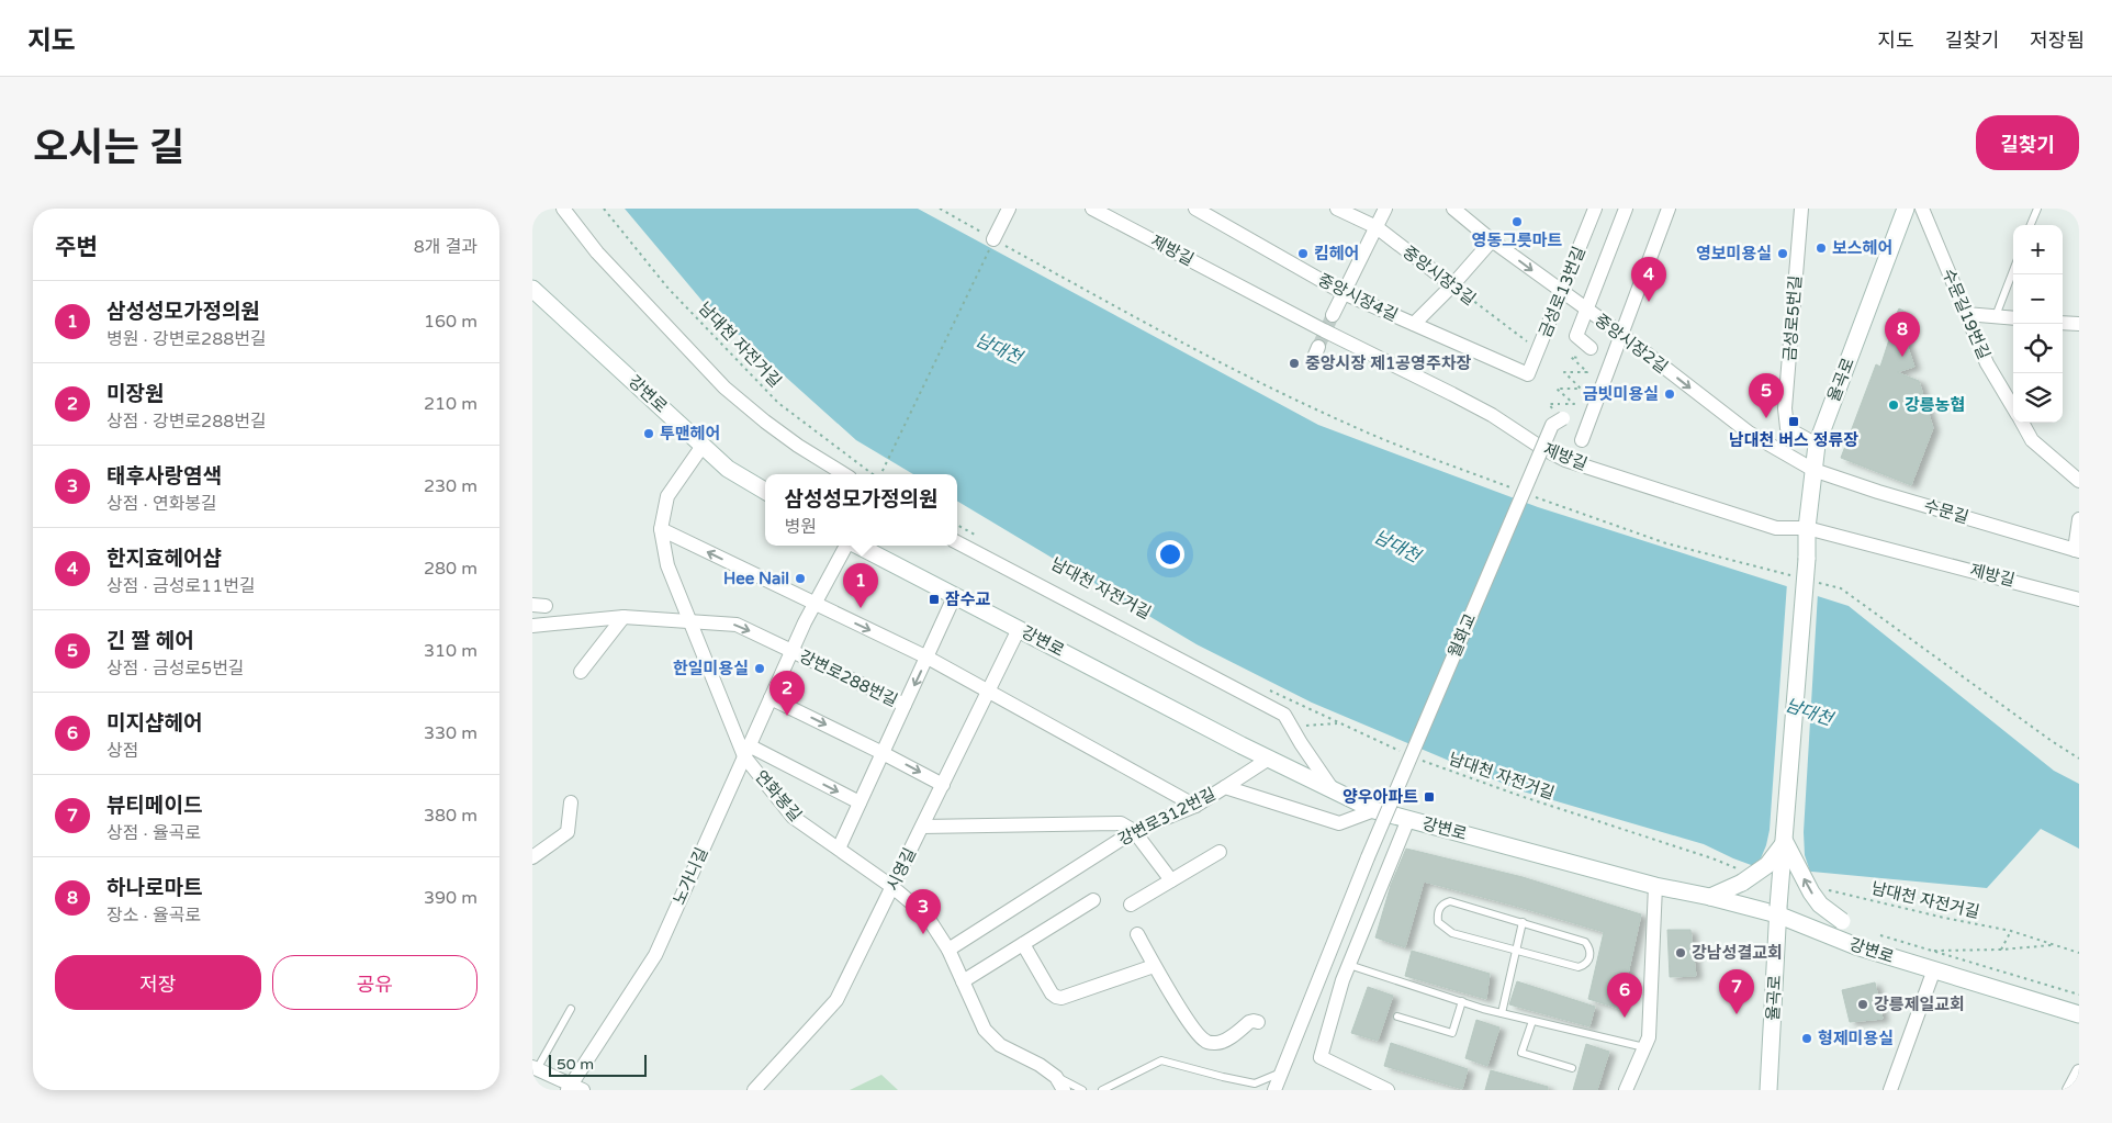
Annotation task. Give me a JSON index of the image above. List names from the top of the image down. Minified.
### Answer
{"streets":{"street":["제방길","중앙시장3길","금성로13번길","중앙시장4길","수문길19번길","금성로5번길","중앙시장2길","율곡로","강변로","수문길","월화교","강변로288번길","연화봉길","강변로312번길","시영길","노가니길"],"path":["남대천 자전거길"]},"crossings":[["제방길","율곡로"],["중앙시장3길","금성로13번길"],["금성로13번길","중앙시장4길"],["금성로13번길","중앙시장2길"],["금성로5번길","율곡로"],["중앙시장2길","율곡로"],["중앙시장2길","수문길"],["율곡로","강변로"],["율곡로","수문길"],["강변로","강변로288번길"],["강변로","연화봉길"],["강변로","강변로312번길"],["강변로","시영길"],["강변로288번길","연화봉길"],["강변로288번길","노가니길"],["연화봉길","강변로312번길"],["연화봉길","시영길"],["연화봉길","노가니길"]],"one_way":["중앙시장2길"],"water":["남대천"],"places":{"other":["영동그릇마트","보스헤어","킴헤어","영보미용실","중앙시장 제1공영주차장","금빗미용실","강릉농협","투맨헤어","Hee Nail","한일미용실","강남성결교회","강릉제일교회","형제미용실"],"transit":["남대천 버스 정류장","잠수교","양우아파트"]},"scale_bar":"50 m","page":{"header":"지도","nav":["지도","길찾기","저장됨"],"title":"오시는 길","buttons":["길찾기",["저장","공유"]],"heading":["주변","8개 결과"],"map_buttons":["+","−"],"pins":["4","8","5","1","2","3","7","6"],"list":[{"mark":"1","name":"삼성성모가정의원","note":"병원 · 강변로288번길","value":"160 m"},{"mark":"2","name":"미장원","note":"상점 · 강변로288번길","value":"210 m"},{"mark":"3","name":"태후사랑염색","note":"상점 · 연화봉길","value":"230 m"},{"mark":"4","name":"한지효헤어샵","note":"상점 · 금성로11번길","value":"280 m"},{"mark":"5","name":"긴 짤 헤어","note":"상점 · 금성로5번길","value":"310 m"},{"mark":"6","name":"미지샵헤어","note":"상점","value":"330 m"},{"mark":"7","name":"뷰티메이드","note":"상점 · 율곡로","value":"380 m"},{"mark":"8","name":"하나로마트","note":"장소 · 율곡로","value":"390 m"}],"popup":["삼성성모가정의원","병원"],"scale":"50 m"}}
